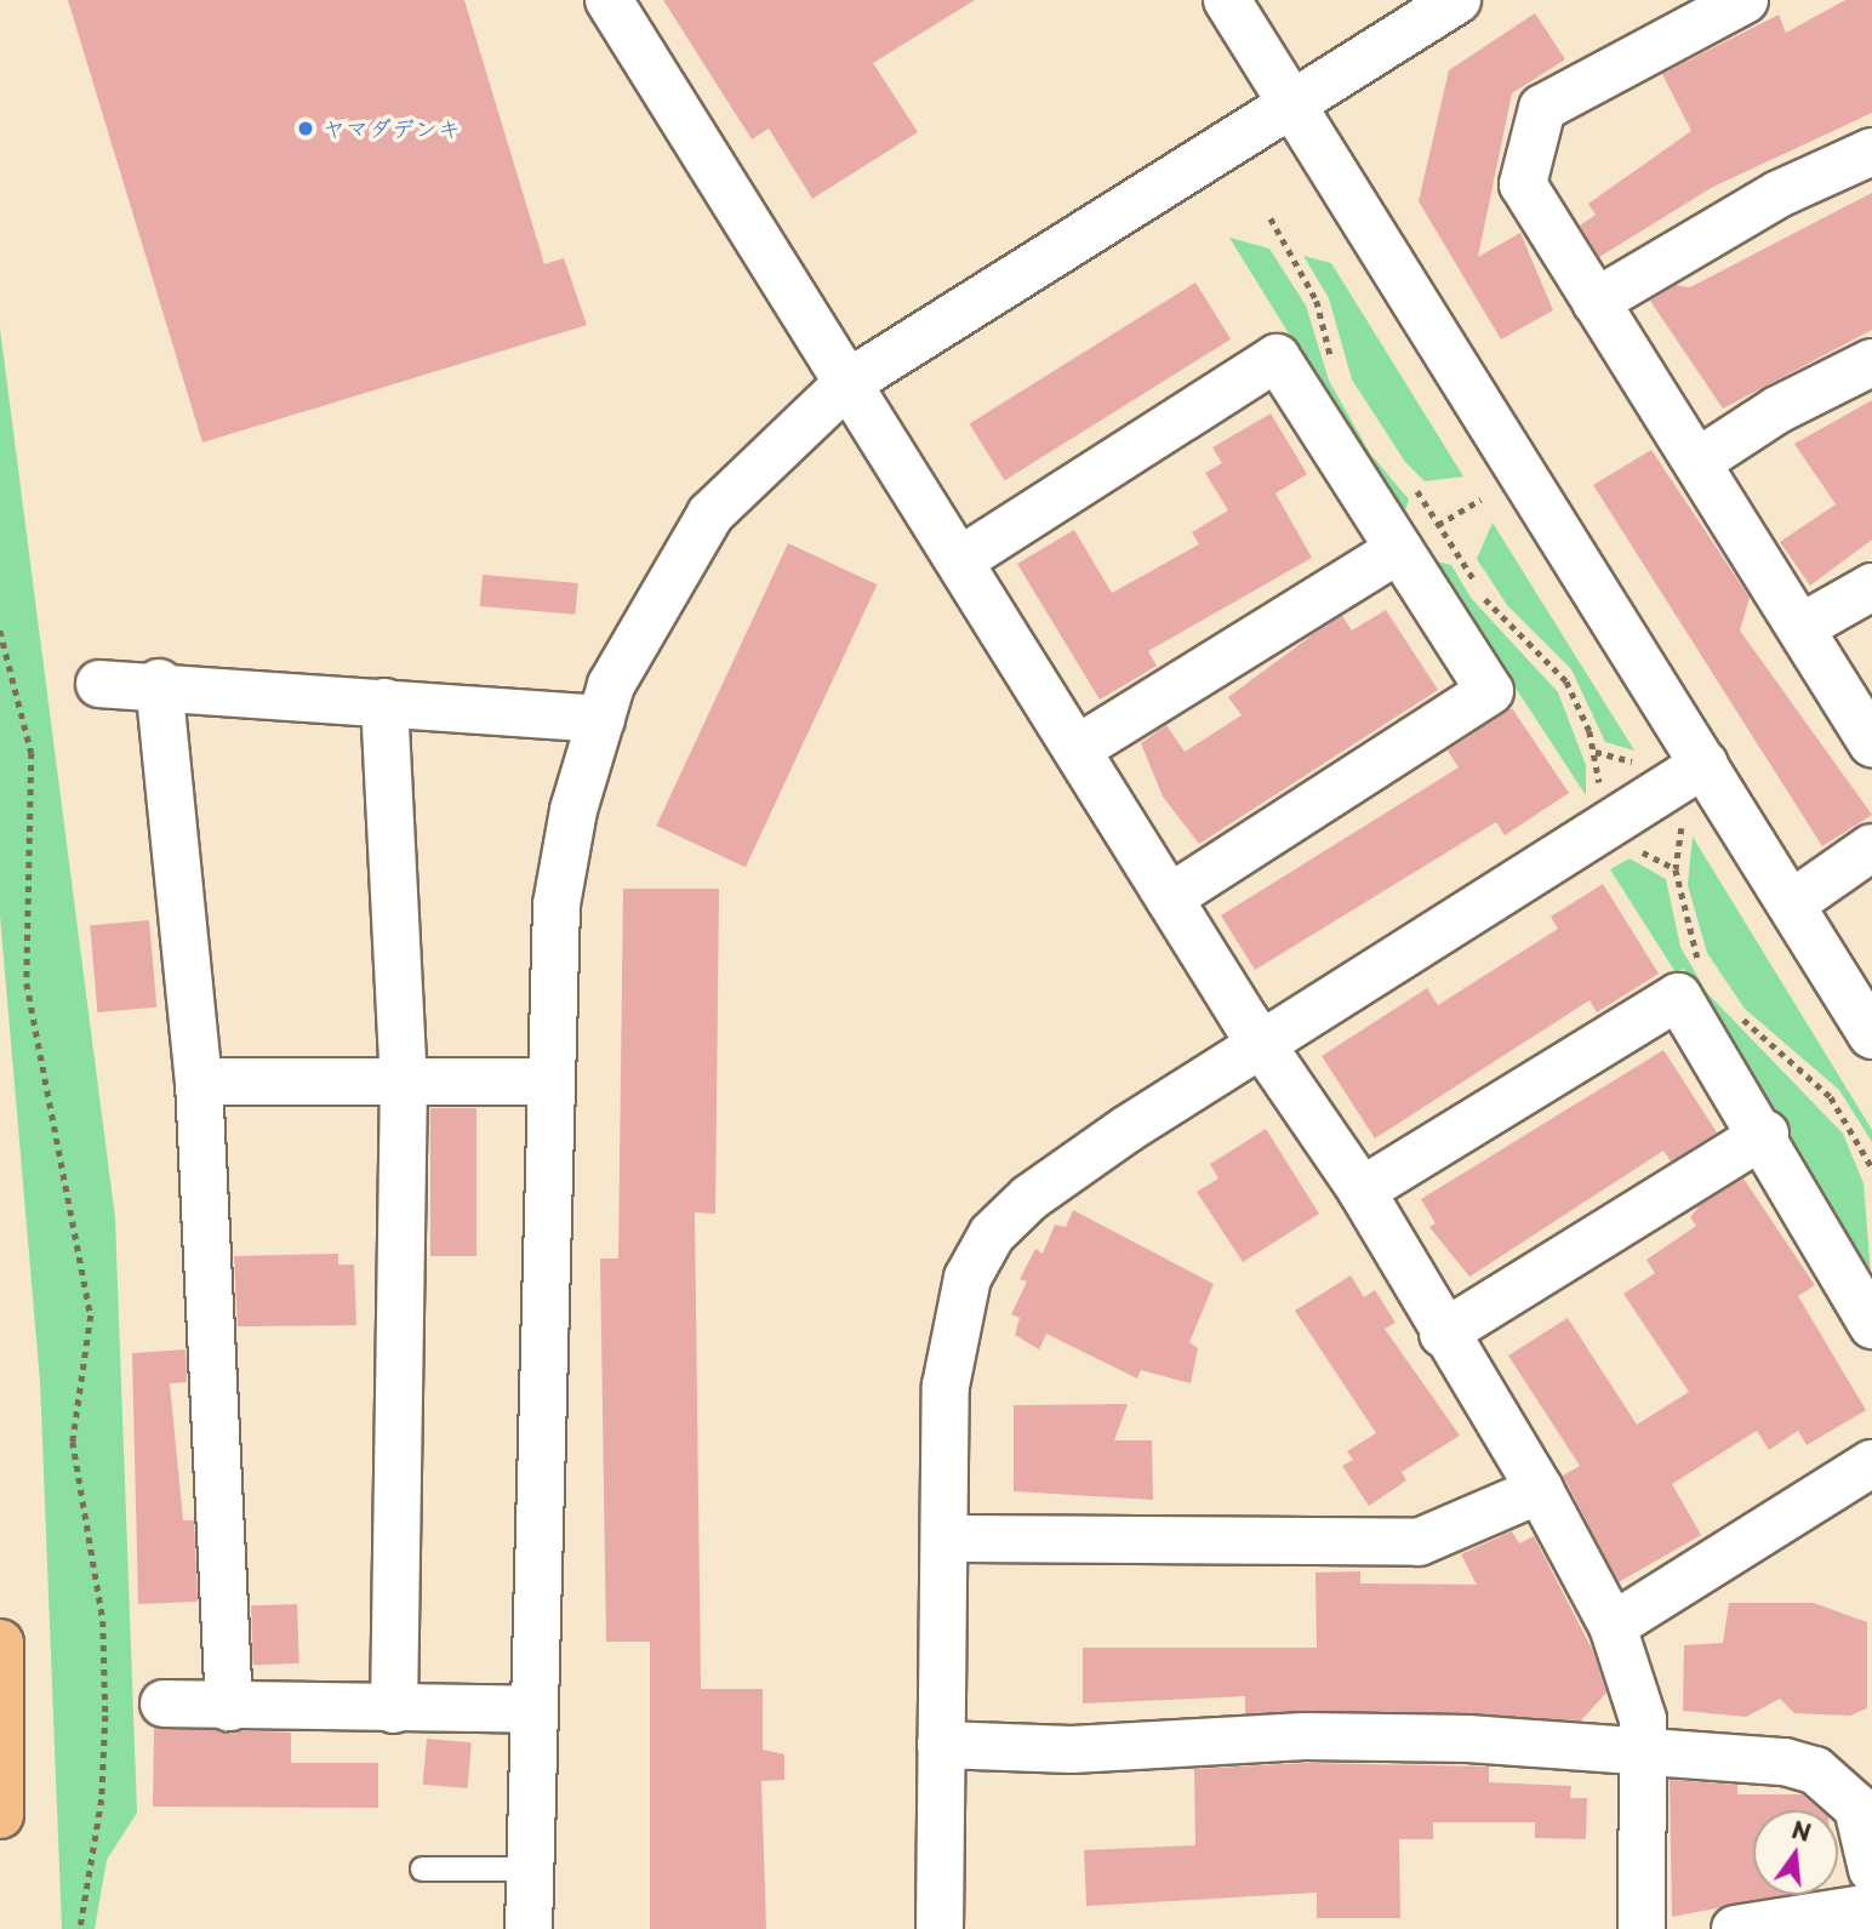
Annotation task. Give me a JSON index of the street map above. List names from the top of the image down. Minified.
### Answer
{"places":["ヤマダデンキ"],"north":"top"}
